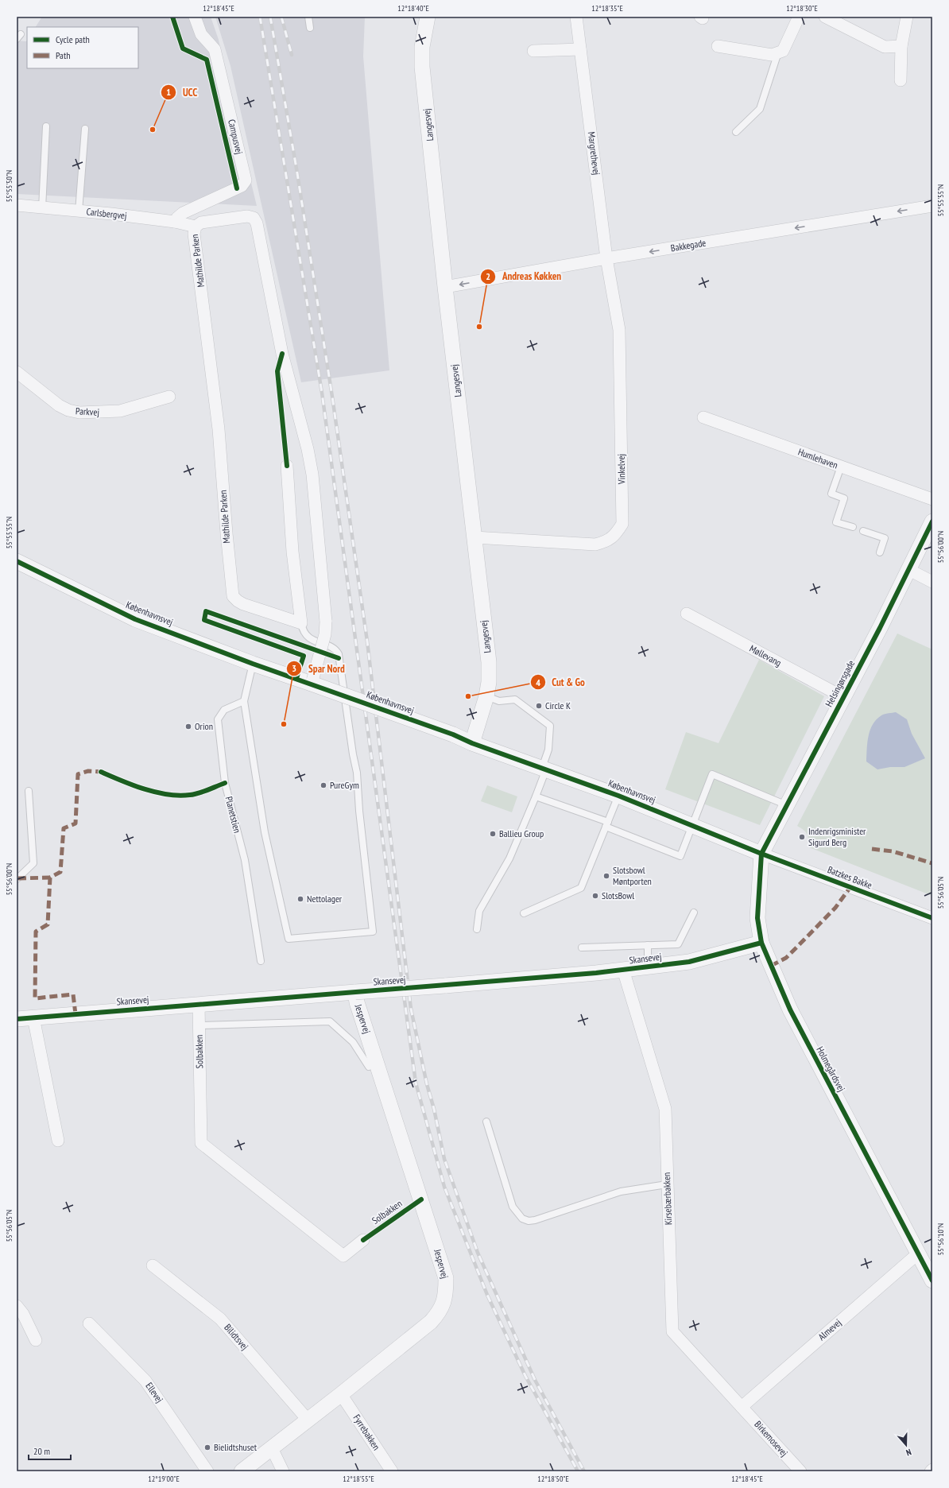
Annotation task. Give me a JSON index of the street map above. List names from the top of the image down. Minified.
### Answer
{"streets":{"street":["Langesvej","Campusvej","Margrethevej","Carlsbergvej","Bakkegade","Mathilde Parken","Parkvej","Humlehaven","Vinkelvej","Københavnsvej","Møllevang","Helsingørsgade","Batzkes Bakke","Skansevej","Jespervej","Solbakken","Holmegårdsvej","Kirsebærbakken","Almevej","Bilidtsvej","Ellevej","Fyrrebakken","Birkemosevej"],"lane":["Planetstien"]},"crossings":[["Langesvej","Bakkegade"],["Langesvej","Vinkelvej"],["Langesvej","Københavnsvej"],["Campusvej","Carlsbergvej"],["Margrethevej","Bakkegade"],["Margrethevej","Vinkelvej"],["Carlsbergvej","Mathilde Parken"],["Bakkegade","Vinkelvej"],["Mathilde Parken","Københavnsvej"],["Københavnsvej","Helsingørsgade"],["Københavnsvej","Batzkes Bakke"],["Københavnsvej","Holmegårdsvej"],["Møllevang","Helsingørsgade"],["Helsingørsgade","Batzkes Bakke"],["Helsingørsgade","Holmegårdsvej"],["Batzkes Bakke","Holmegårdsvej"],["Skansevej","Jespervej"],["Skansevej","Solbakken"],["Skansevej","Holmegårdsvej"],["Skansevej","Kirsebærbakken"],["Jespervej","Bilidtsvej"],["Jespervej","Fyrrebakken"],["Holmegårdsvej","Almevej"],["Kirsebærbakken","Almevej"],["Kirsebærbakken","Birkemosevej"],["Almevej","Birkemosevej"]],"one_way":["Bakkegade"],"places":["UCC","Andreas Køkken","Cut & Go","Circle K","Spar Nord","Orion","PureGym","Ballieu Group","Indenrigsminister Sigurd Berg","Slotsbowl Møntporten","SlotsBowl","Nettolager","Bielidtshuset"],"legend":["Cycle path","Path"],"scale_bar":"20 m","north":"bottom","coordinates":["12°18'45\"E","12°18'40\"E","12°18'35\"E","12°18'30\"E","55°55'50\"N","55°55'55\"N","55°56'00\"N","55°56'05\"N","55°56'10\"N","12°19'00\"E","12°18'55\"E","12°18'50\"E"]}
